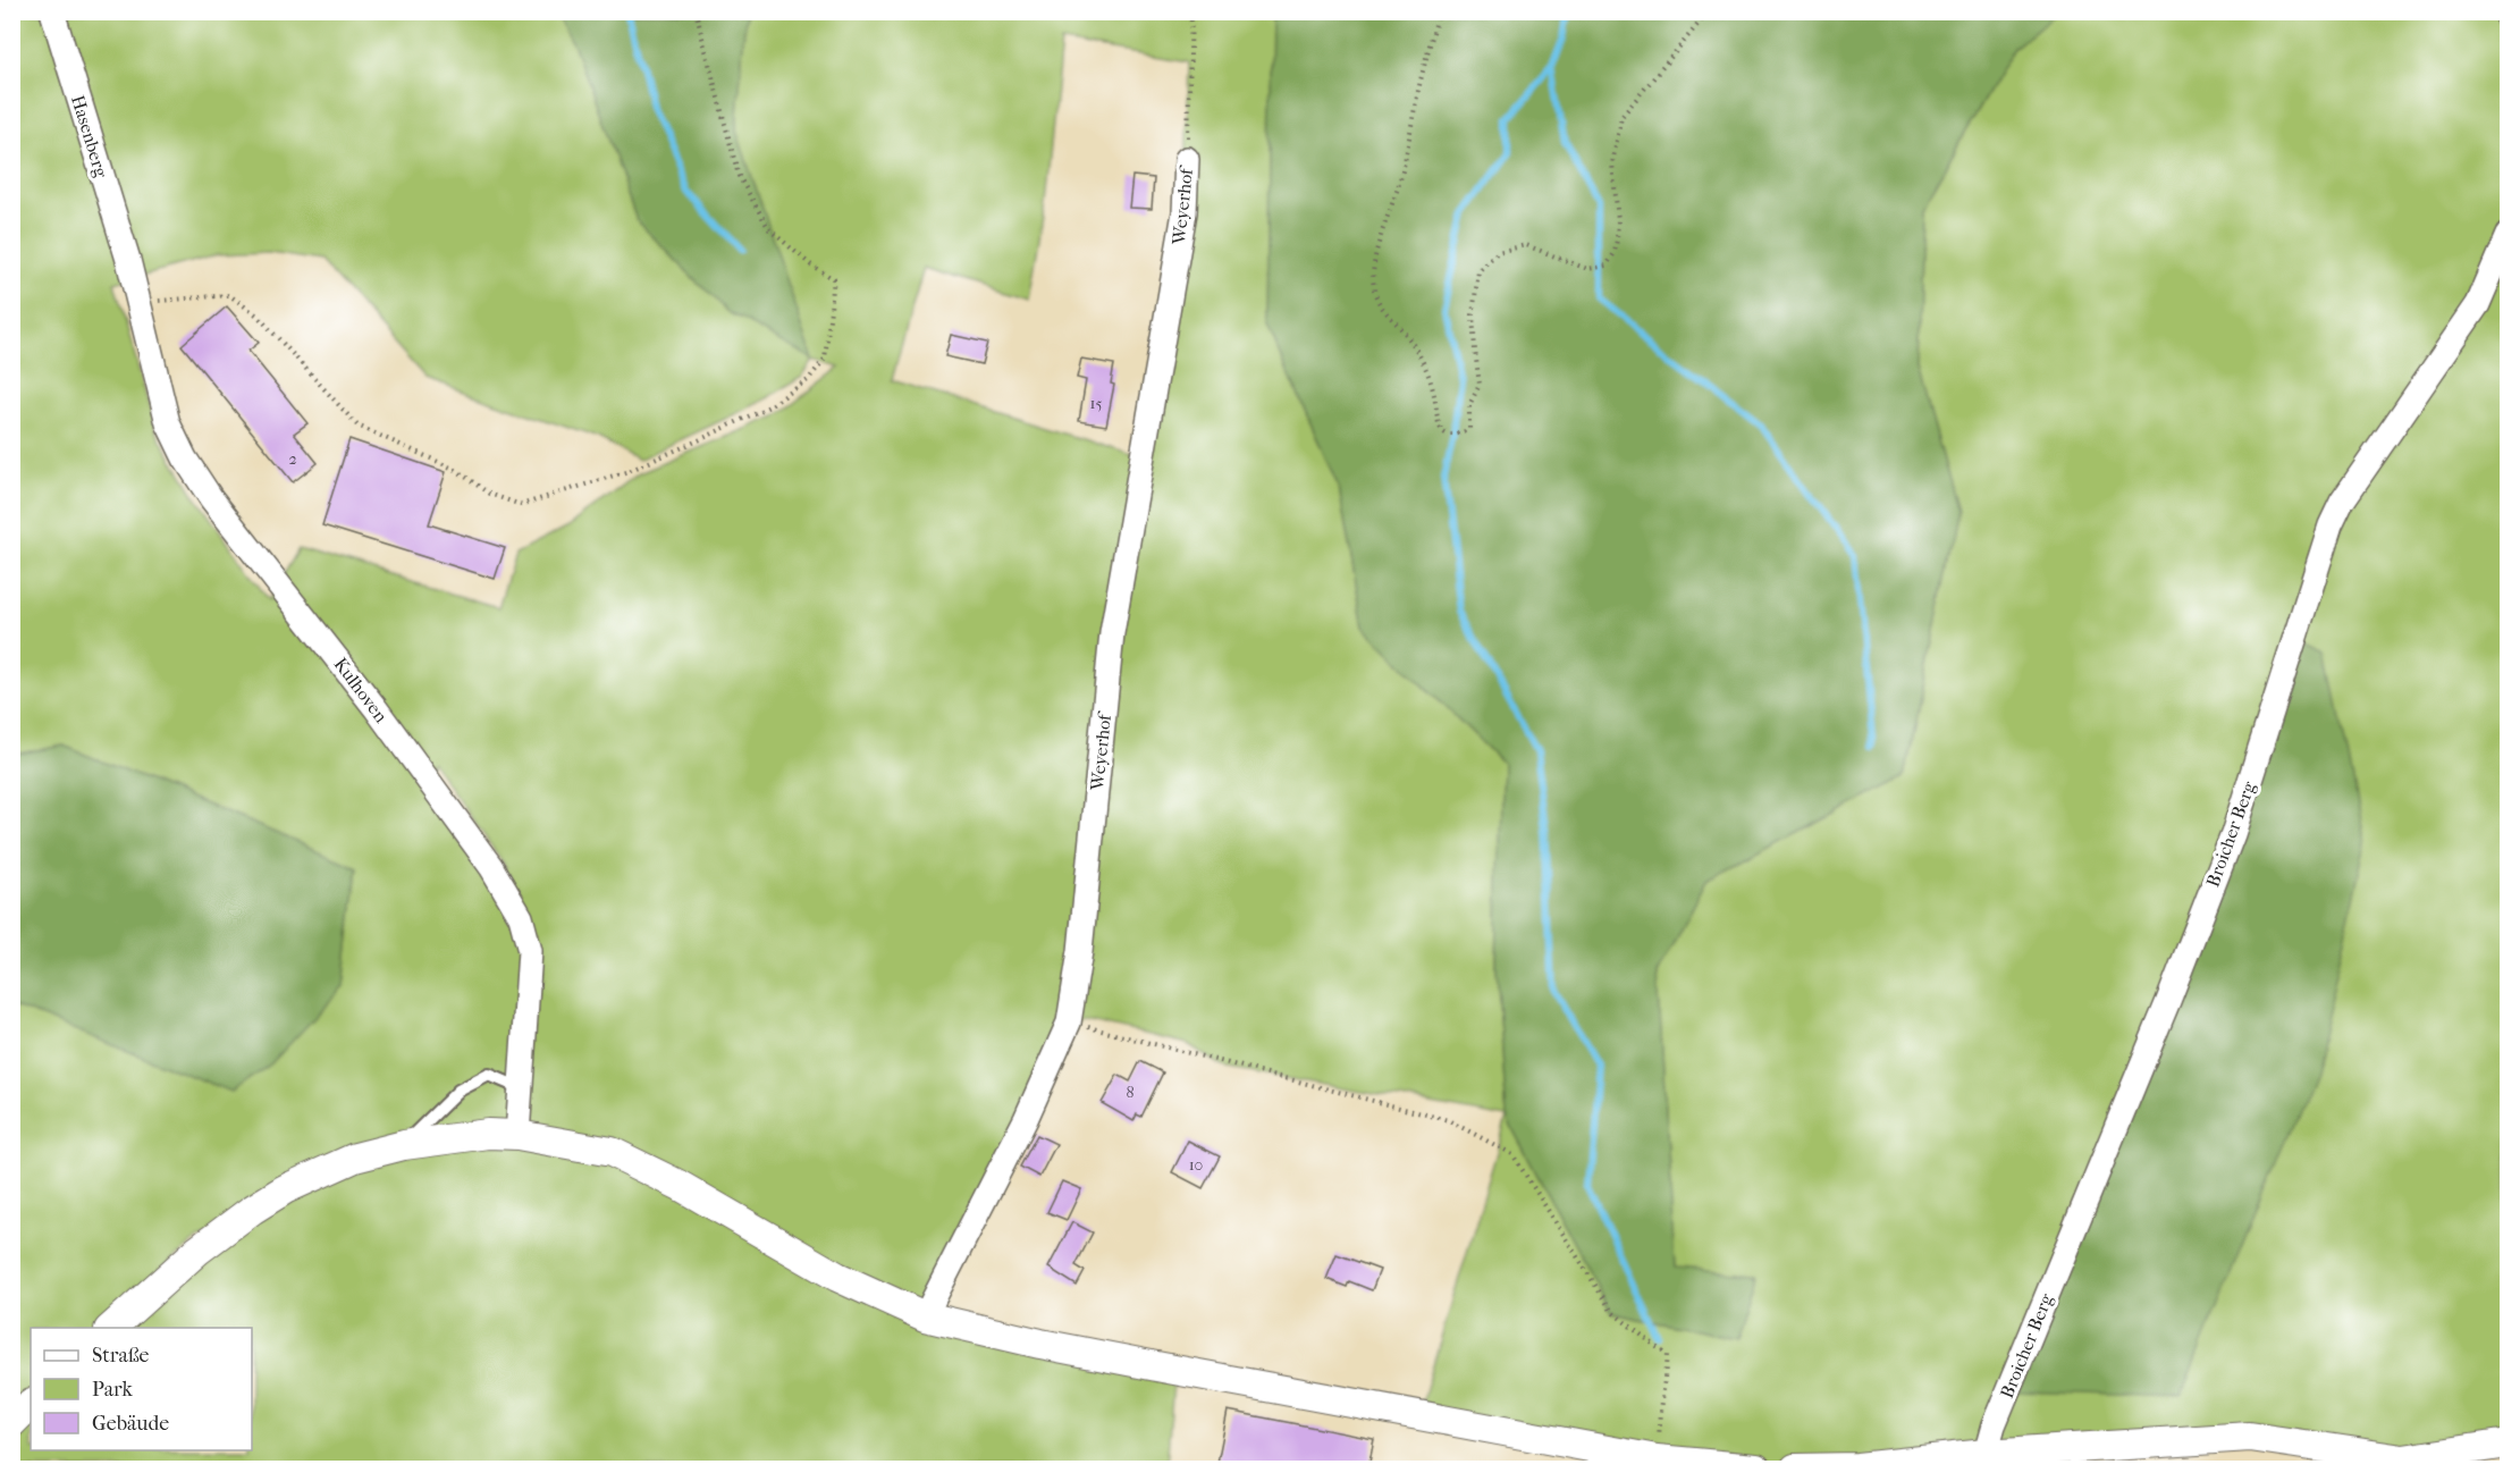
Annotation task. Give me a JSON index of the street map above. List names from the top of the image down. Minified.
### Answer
{"streets":{"street":["Hasenberg","Weyerhof","Kulhoven","Broicher Berg"]},"crossings":[["Hasenberg","Kulhoven"]],"house_numbers":["15","2","8","10"],"legend":["Straße","Park","Gebäude"]}
